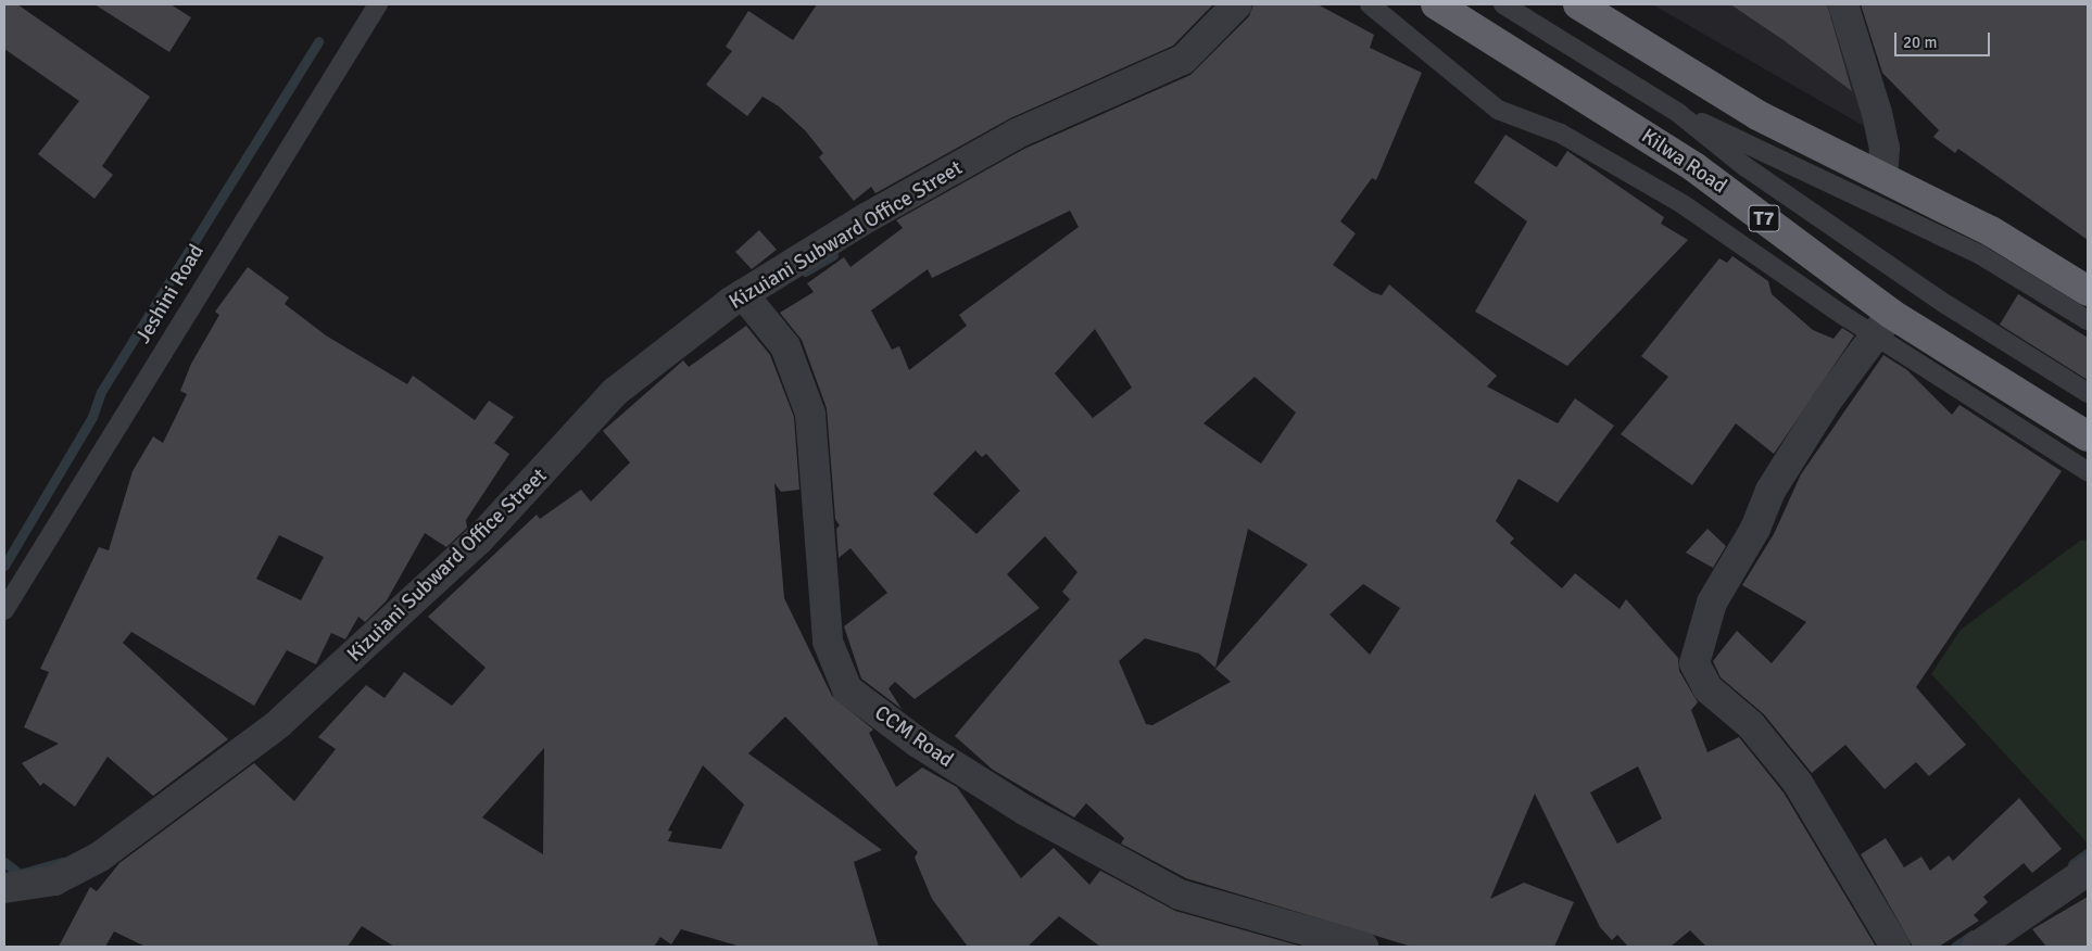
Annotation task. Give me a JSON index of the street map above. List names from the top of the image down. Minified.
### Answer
{"streets":{"highway":["Kilwa Road","T7"],"street":["Kizuiani Subward Office Street","CCM Road"],"lane":["Jeshini Road"]},"crossings":[["Kizuiani Subward Office Street","CCM Road"]],"scale_bar":"20 m"}
